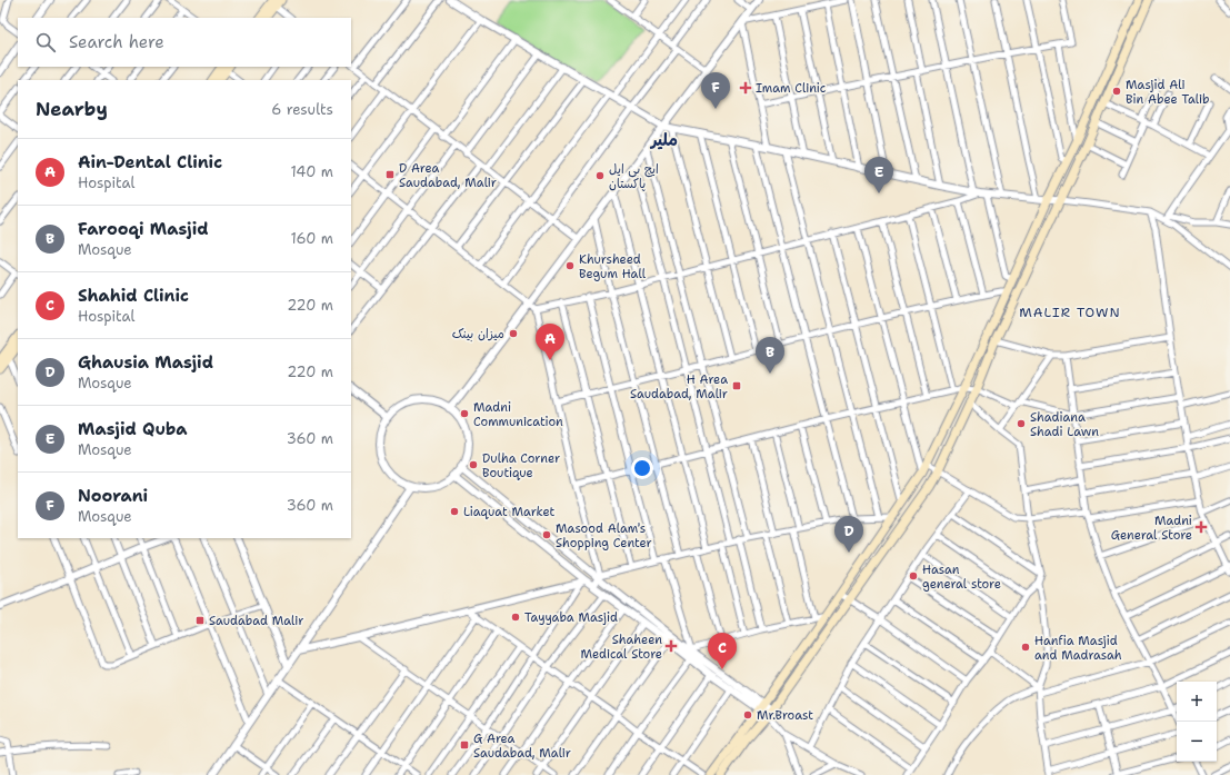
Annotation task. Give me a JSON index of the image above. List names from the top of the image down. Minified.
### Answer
{"districts":["ملیر","MALIR TOWN"],"places":{"health":["Imam Clinic","Madni General Store","Shaheen Medical Store"],"other":["Masjid Ali Bin Abee Talib","ایچ بی ایل پاکستان","Khursheed Begum Hall","میزان بینک","Madni Communication","Shadiana Shadi Lawn","Dulha Corner Boutique","Liaquat Market","Masood Alam's Shopping Center","Hasan general store","Tayyaba Masjid","Hanfia Masjid and Madrasah","Mr.Broast"],"transit":["D Area Saudabad, Malir","H Area Saudabad, Malir","Saudabad Malir","G Area Saudabad, Malir"]},"page":{"search":"Search here","pins":["F","E","A","B","D","C"],"heading":["Nearby","6 results"],"list":[{"mark":"A","name":"Ain-Dental Clinic","note":"Hospital","value":"140 m"},{"mark":"B","name":"Farooqi Masjid","note":"Mosque","value":"160 m"},{"mark":"C","name":"Shahid Clinic","note":"Hospital","value":"220 m"},{"mark":"D","name":"Ghausia Masjid","note":"Mosque","value":"220 m"},{"mark":"E","name":"Masjid Quba","note":"Mosque","value":"360 m"},{"mark":"F","name":"Noorani","note":"Mosque","value":"360 m"}],"map_buttons":["+","−"]}}
